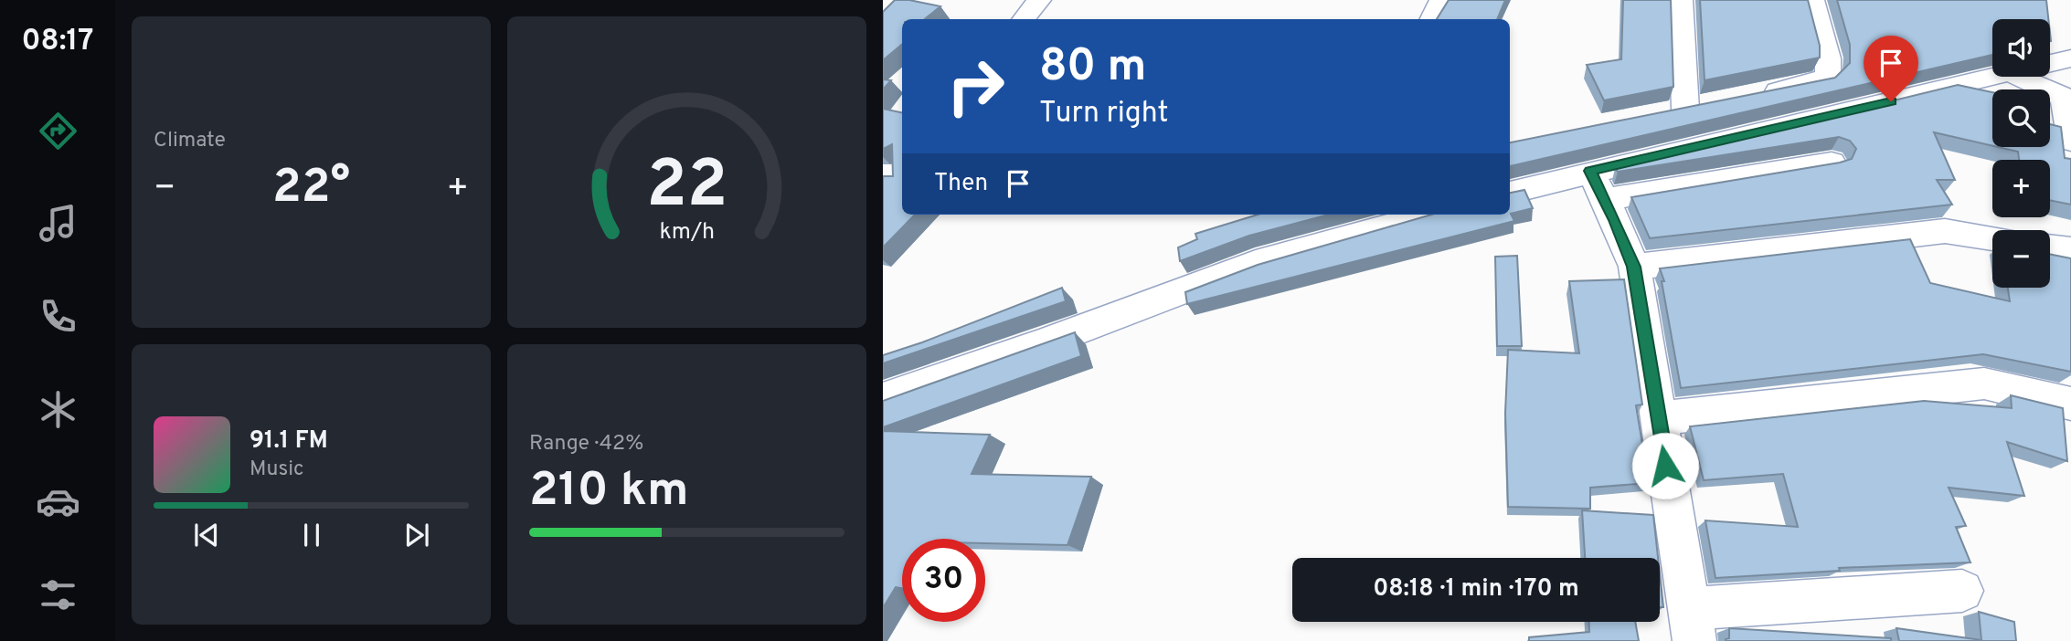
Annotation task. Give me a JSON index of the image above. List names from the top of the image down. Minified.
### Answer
{"page":{"tabs":"08:17","tile":["Climate",["Range · 42%","210 km"]],"map_buttons":["+","−"],"turn":["80 m","Turn right"],"then":"Then","heat":["−","22°","+"],"song":["91.1 FM","Music"],"limit":"30","trip":"08:18 · 1 min · 170 m","gauge":["22","km/h"]}}
